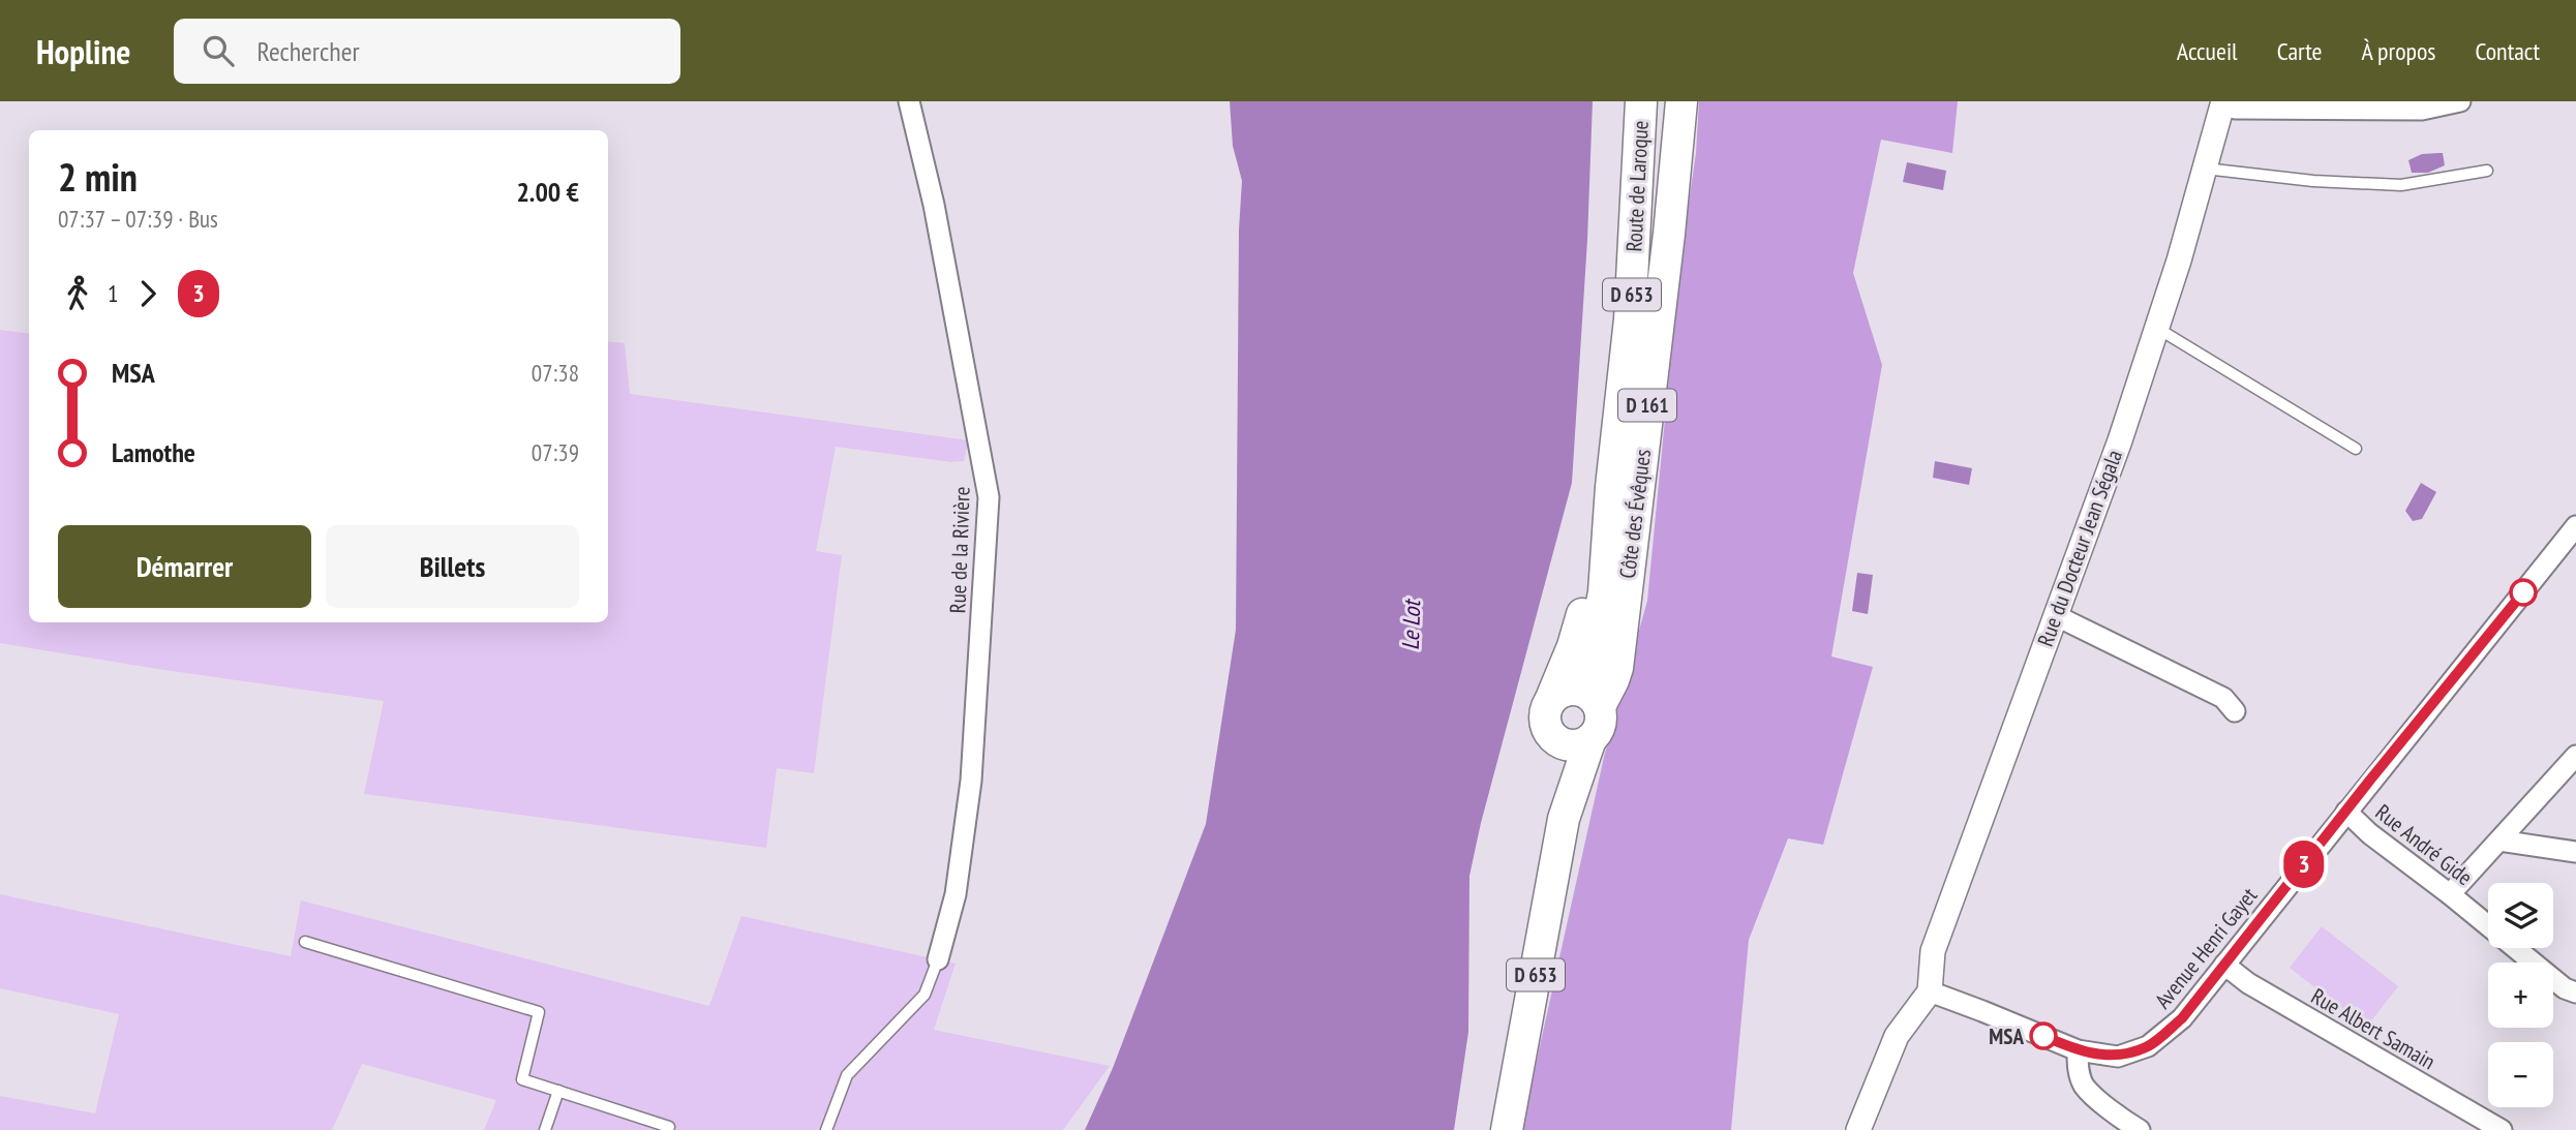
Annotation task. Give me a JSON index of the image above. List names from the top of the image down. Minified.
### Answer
{"streets":{"main road":["Route de Laroque","D 653","D 161","Côte des Évêques"],"street":["Rue du Docteur Jean Ségala","Rue de la Rivière","Rue André Gide","Avenue Henri Gayet","Rue Albert Samain"]},"crossings":[["Route de Laroque","D 653"],["Route de Laroque","Côte des Évêques"],["D 653","Côte des Évêques"],["Rue du Docteur Jean Ségala","Avenue Henri Gayet"],["Rue André Gide","Avenue Henri Gayet"],["Avenue Henri Gayet","Rue Albert Samain"]],"water":["Le Lot"],"places":["MSA"],"lines":["bus line 3"],"page":{"header":"Hopline","search":"Rechercher","nav":["Accueil","Carte","À propos","Contact"],"on_map":"3","heading":["2 min","07:37 – 07:39 · Bus","2.00 €"],"legs":["1","3"],"list":[{"name":"MSA","value":"07:38"},{"name":"Lamothe","value":"07:39"}],"buttons":["Démarrer","Billets"],"map_buttons":["+","−"]}}
